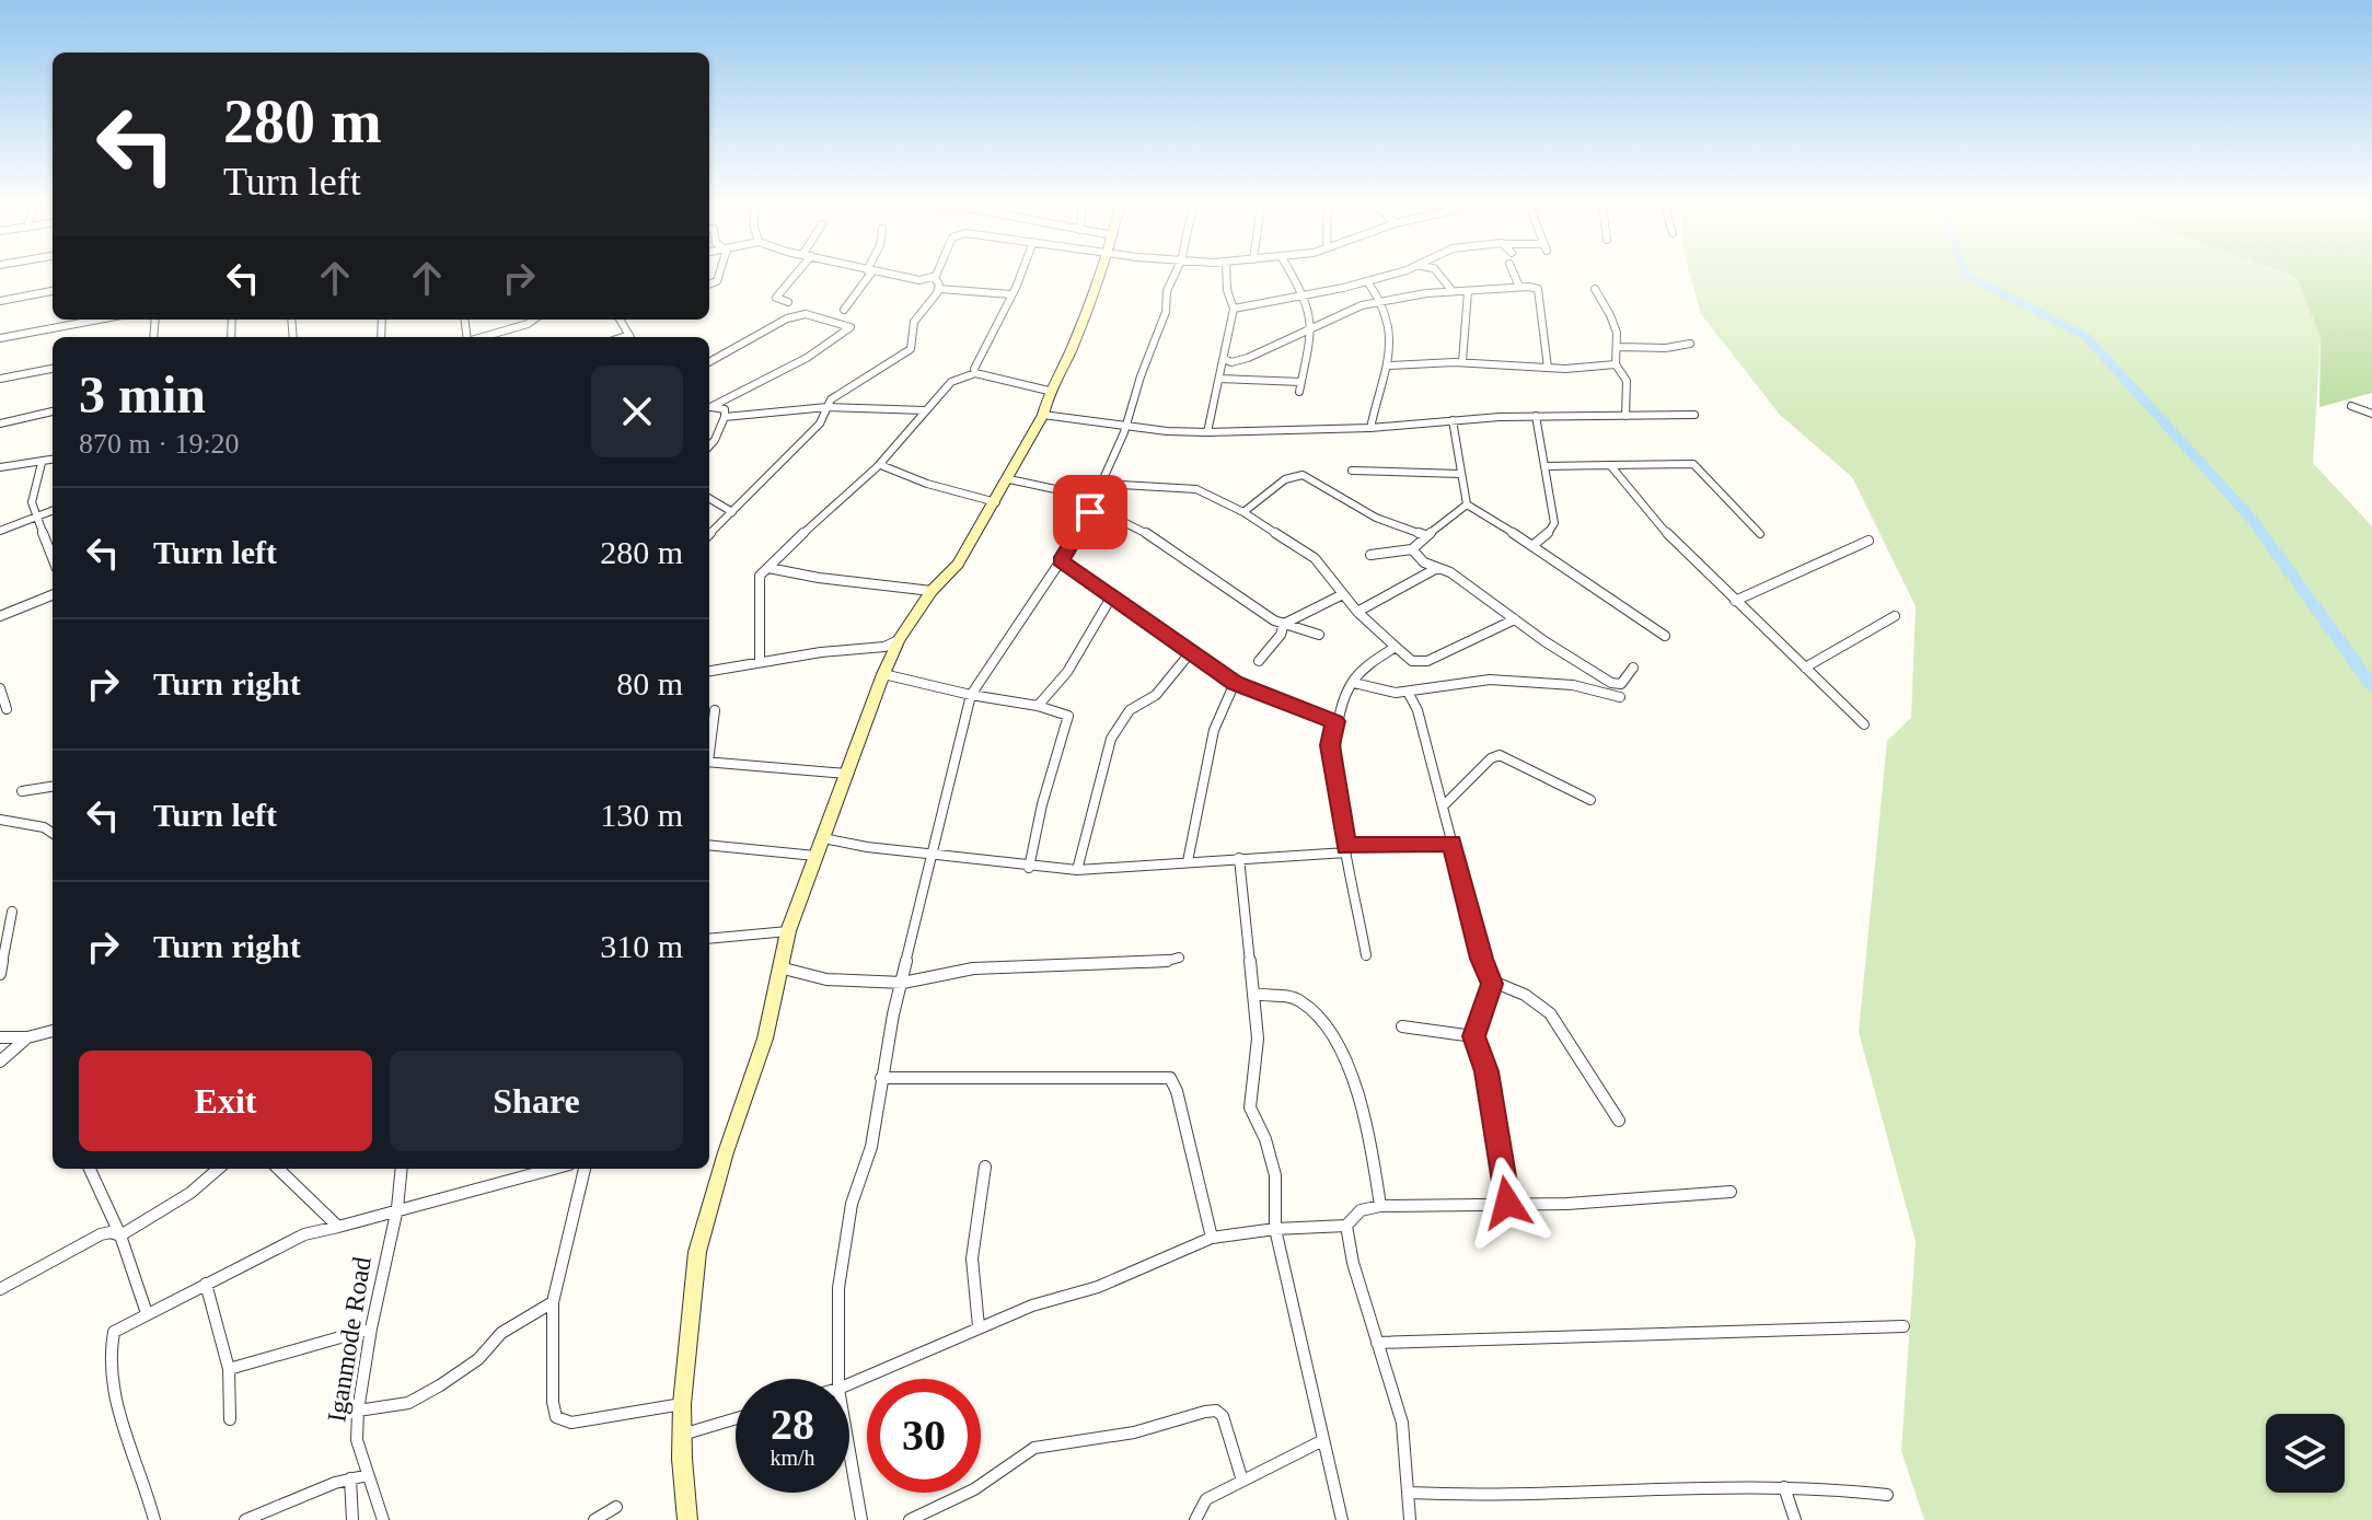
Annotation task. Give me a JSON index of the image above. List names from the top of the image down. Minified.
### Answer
{"streets":{"street":["Iganmode Road"]},"page":{"turn":["280 m","Turn left"],"heading":["3 min","870 m · 19:20"],"list":[{"name":"Turn left","value":"280 m"},{"name":"Turn right","value":"80 m"},{"name":"Turn left","value":"130 m"},{"name":"Turn right","value":"310 m"}],"buttons":["Exit","Share"],"speed":"28 km/h","limit":"30"}}
